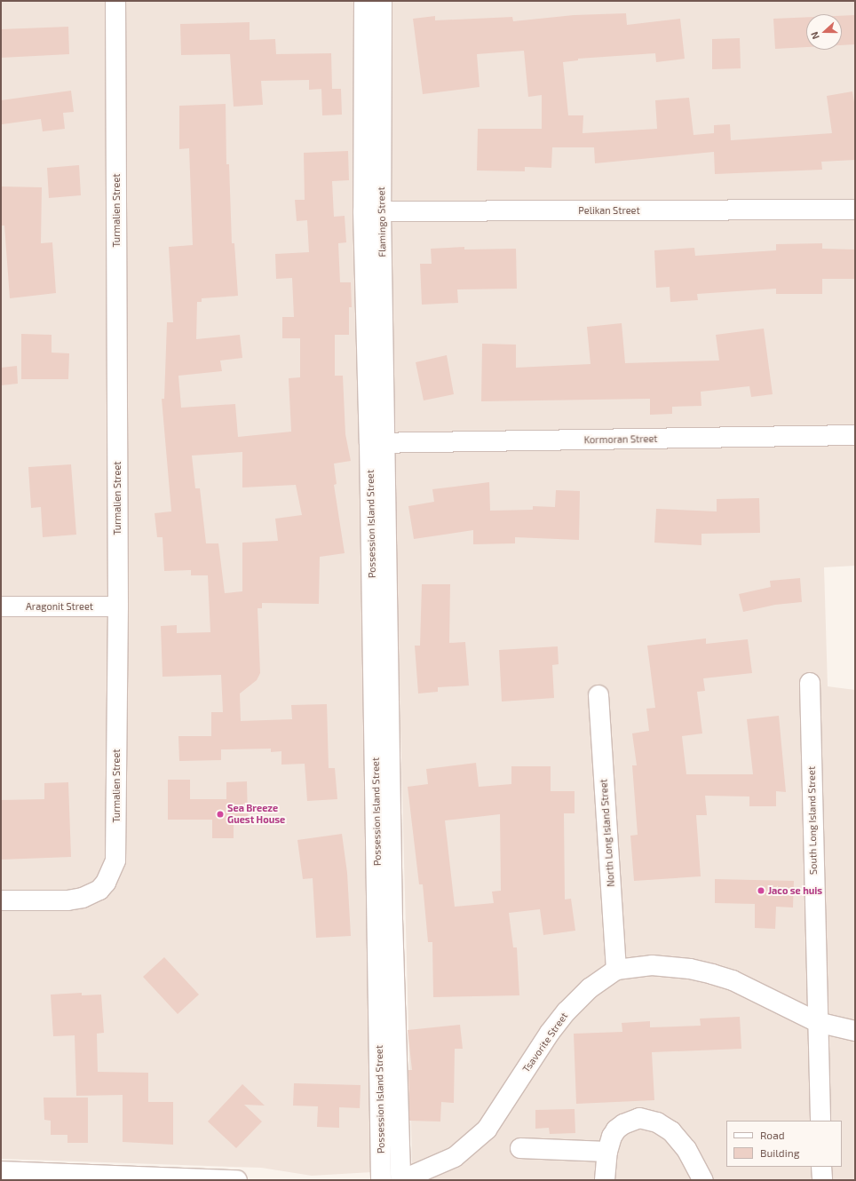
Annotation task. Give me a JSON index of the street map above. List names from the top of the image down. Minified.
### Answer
{"streets":{"street":["Turmalien Street","Pelikan Street","Flamingo Street","Kormoran Street","Possession Island Street","Aragonit Street","South Long Island Street","North Long Island Street","Tsavorite Street"]},"crossings":[["Turmalien Street","Aragonit Street"],["Pelikan Street","Flamingo Street"],["Flamingo Street","Kormoran Street"],["Flamingo Street","Possession Island Street"],["Kormoran Street","Possession Island Street"],["Possession Island Street","Tsavorite Street"],["South Long Island Street","Tsavorite Street"],["North Long Island Street","Tsavorite Street"]],"places":["Sea Breeze Guest House","Jaco se huis"],"legend":["Road","Building"],"north":"left"}
